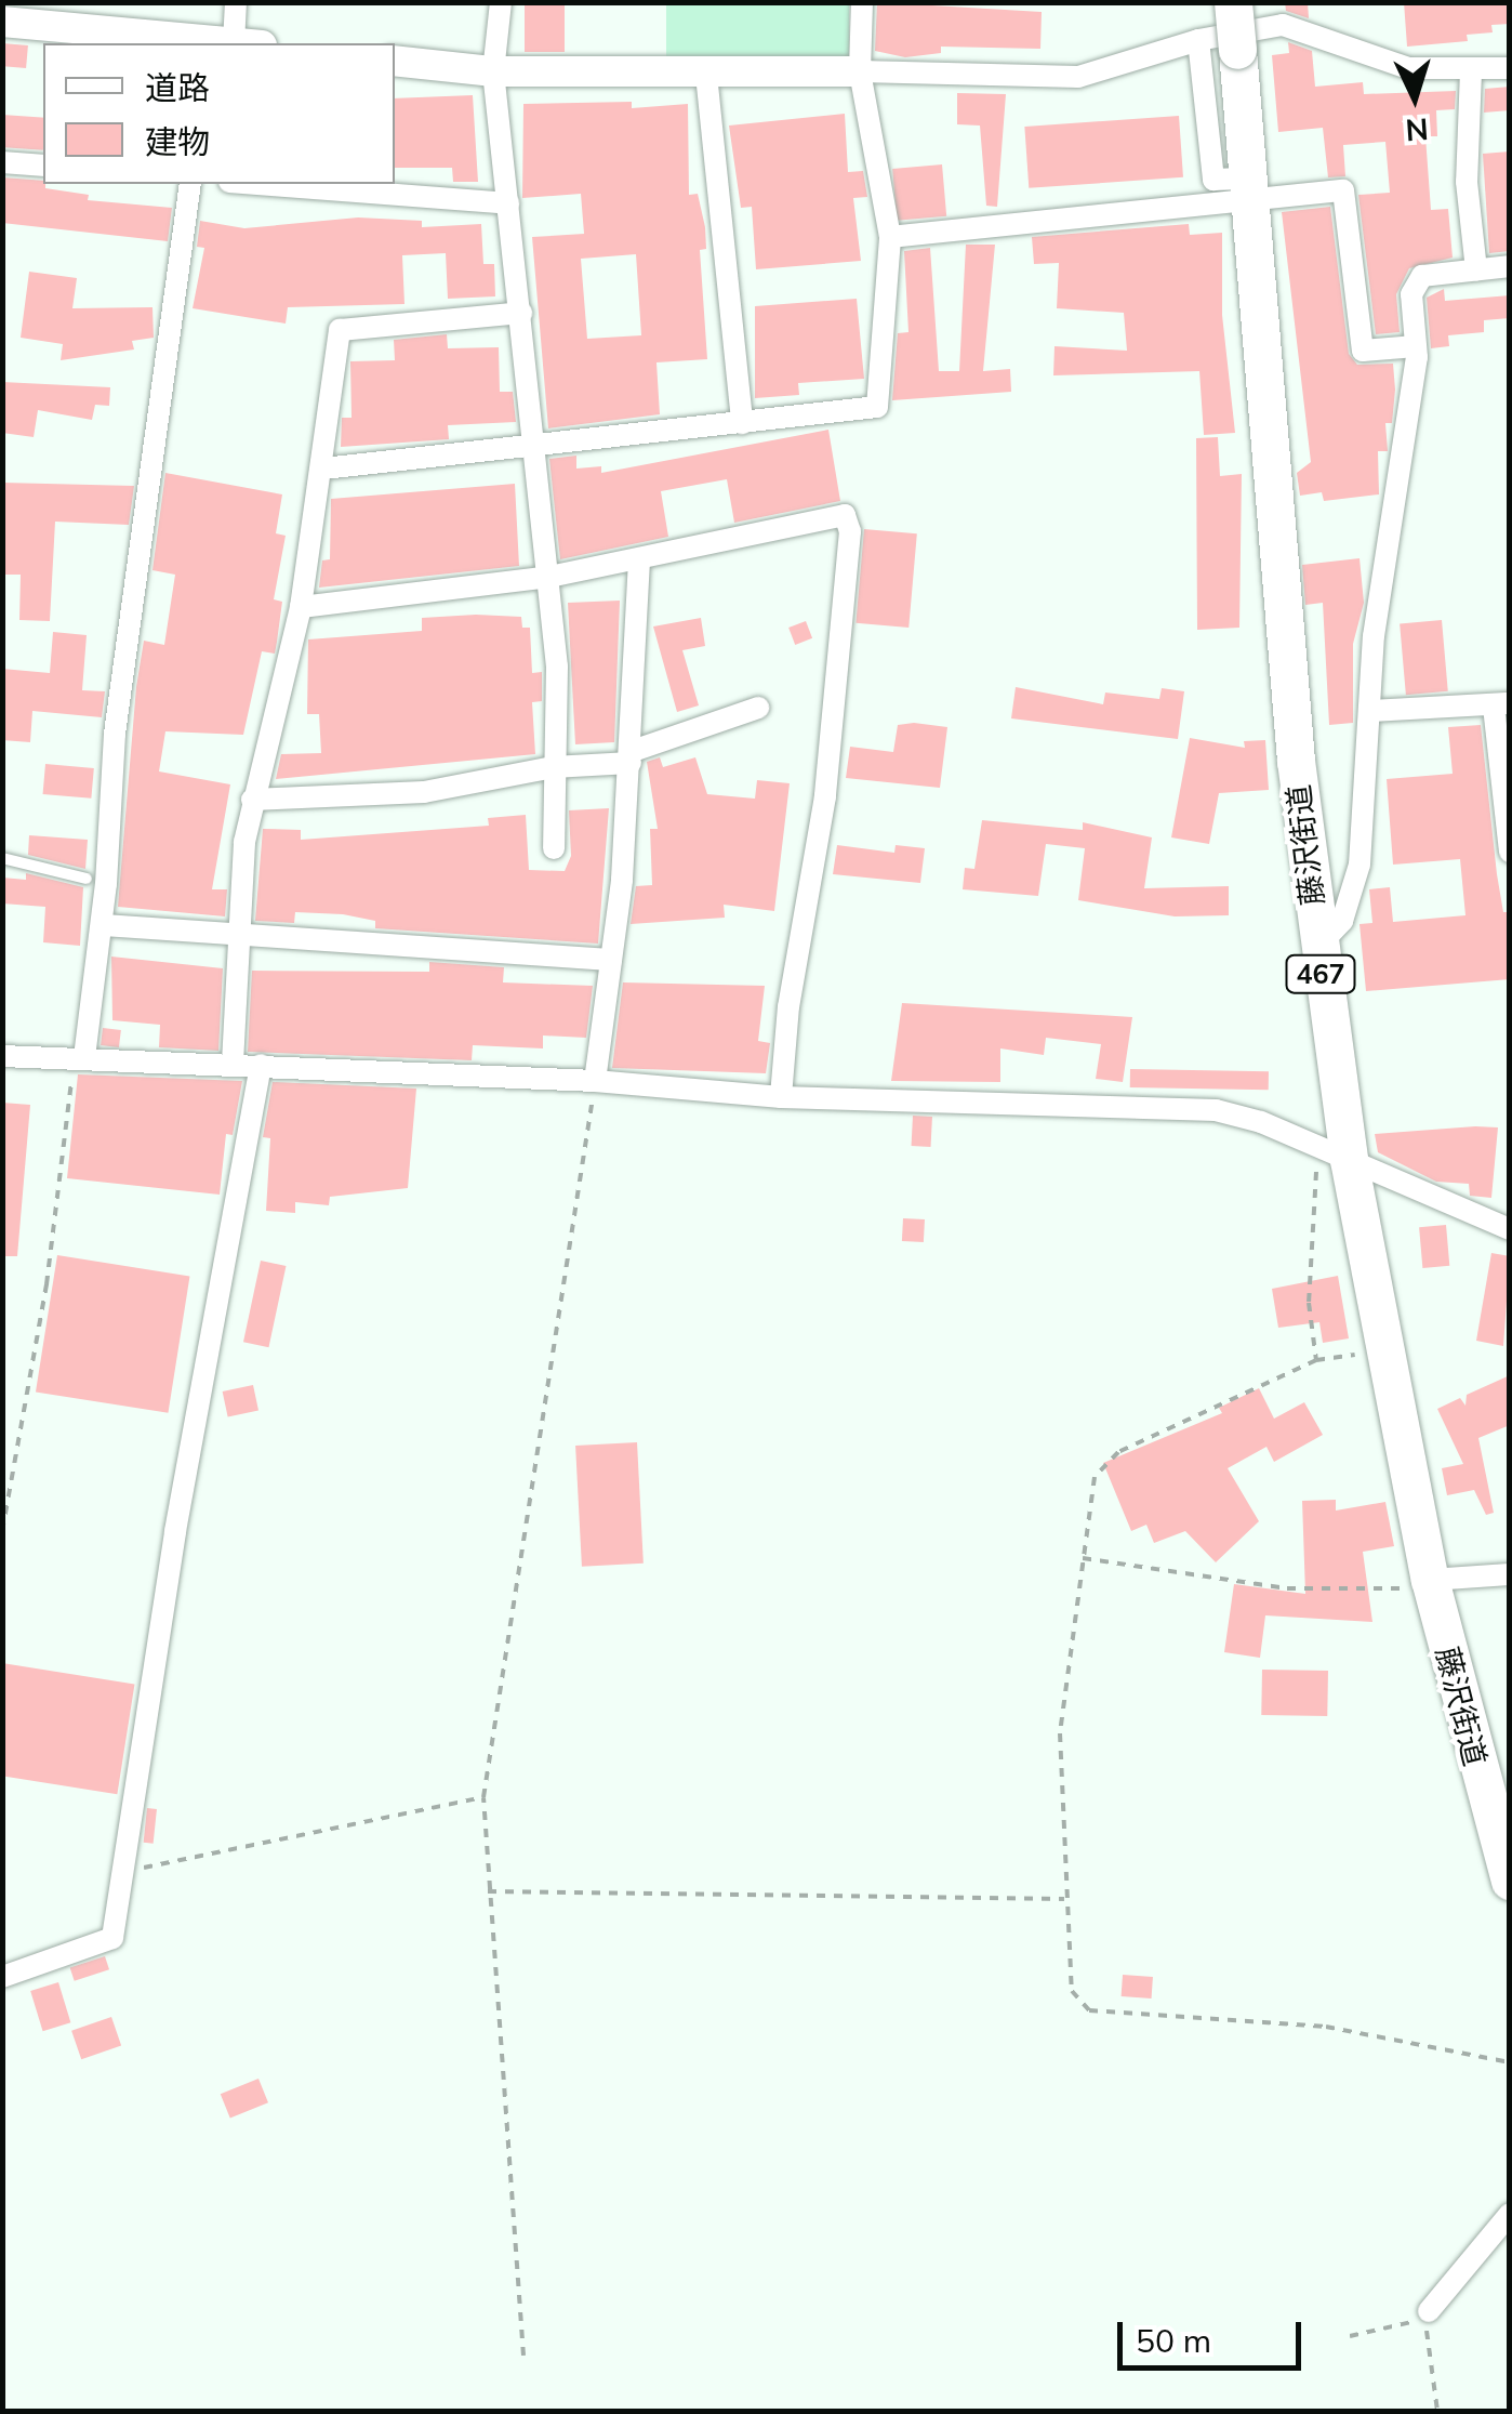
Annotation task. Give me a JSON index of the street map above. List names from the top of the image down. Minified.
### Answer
{"streets":{"highway":["藤沢街道","467"]},"legend":["道路","建物"],"scale_bar":"50 m","north":"bottom"}
